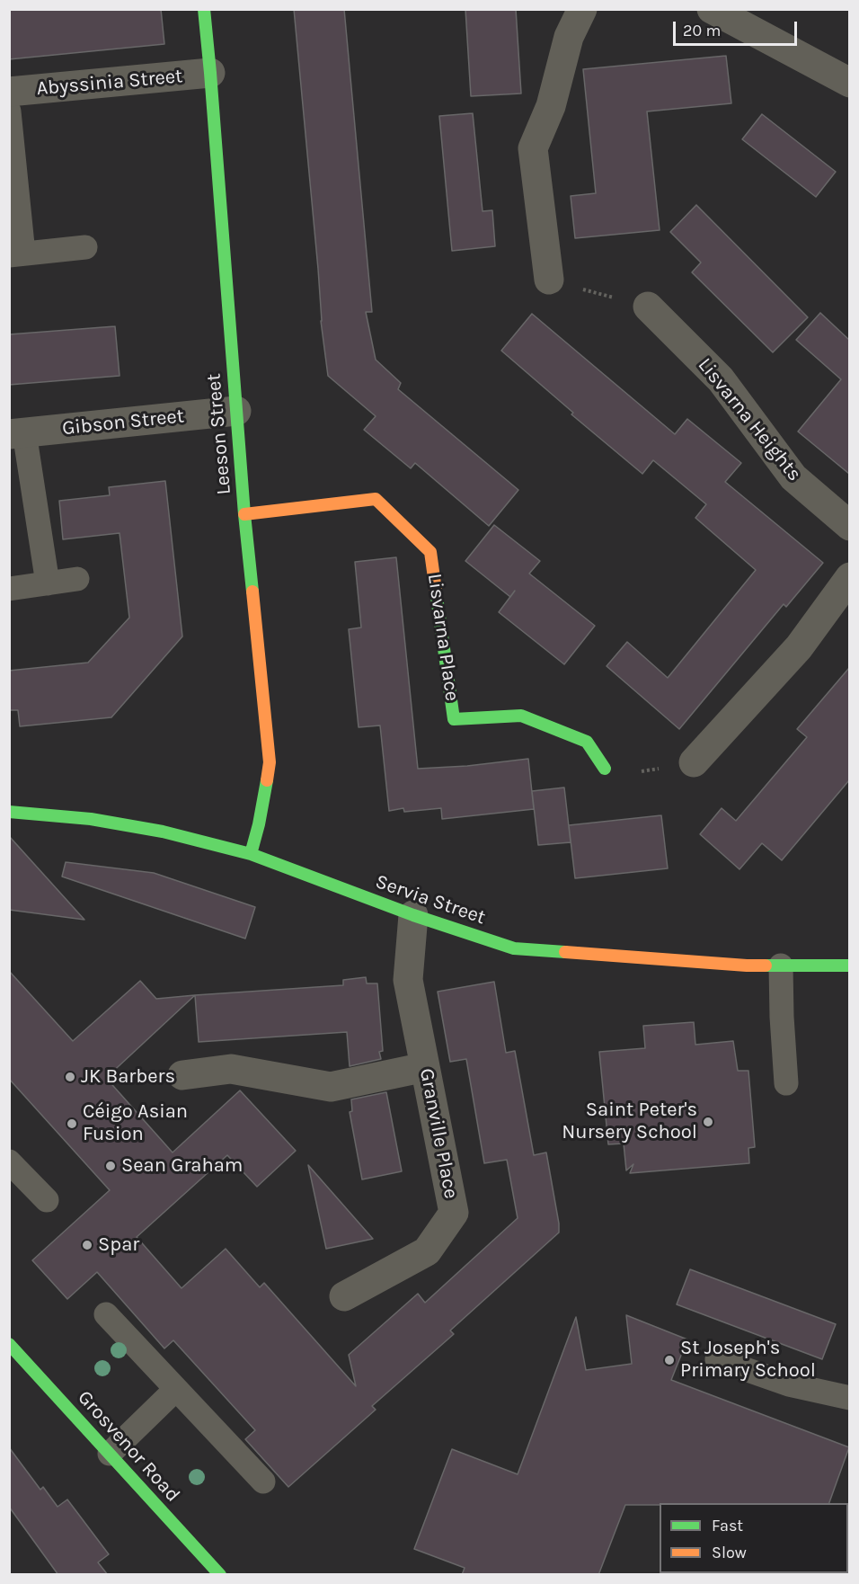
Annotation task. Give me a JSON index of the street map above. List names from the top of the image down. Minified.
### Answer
{"streets":{"street":["Abyssinia Street","Lisvarna Heights","Gibson Street","Leeson Street","Lisvarna Place","Servia Street","Granville Place","Grosvenor Road"]},"crossings":[["Abyssinia Street","Leeson Street"],["Gibson Street","Leeson Street"],["Leeson Street","Lisvarna Place"],["Leeson Street","Servia Street"],["Servia Street","Granville Place"]],"places":["JK Barbers","Saint Peter's Nursery School","Céigo Asian Fusion","Sean Graham","Spar","St Joseph's Primary School"],"legend":["Fast","Slow"],"scale_bar":"20 m"}
